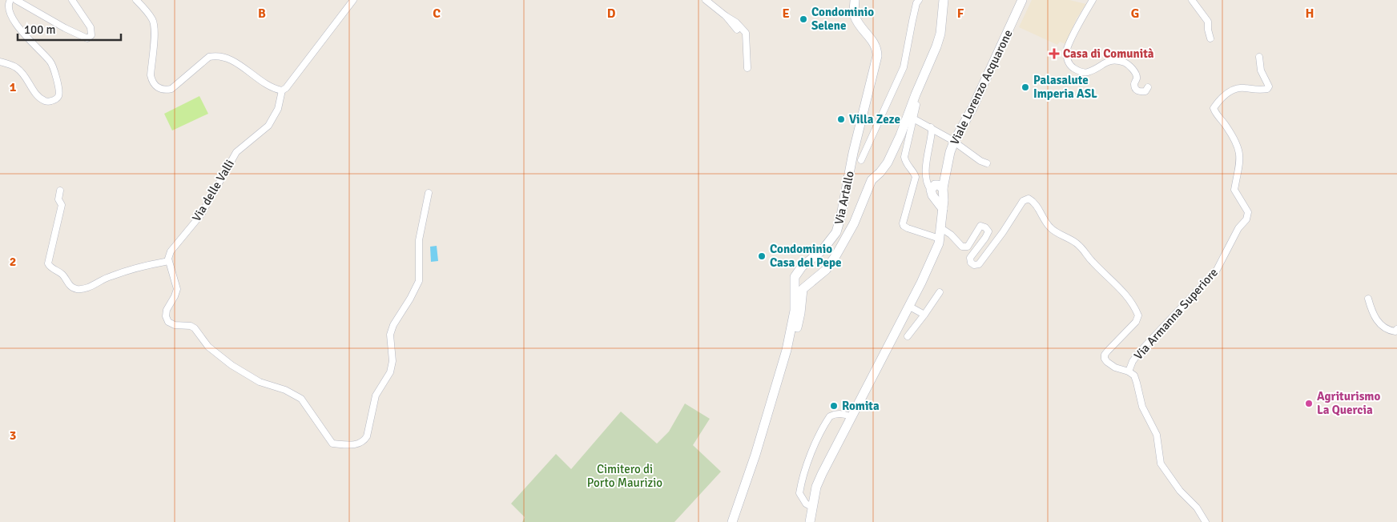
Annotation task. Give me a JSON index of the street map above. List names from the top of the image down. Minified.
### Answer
{"streets":{"street":["Viale Lorenzo Acquarone","Via delle Valli","Via Artallo","Via Armanna Superiore"]},"parks":["Cimitero di Porto Maurizio"],"places":{"other":["Condominio Selene","Palasalute Imperia ASL","Villa Zeze","Condominio Casa del Pepe","Agriturismo La Quercia","Romita"],"health":["Casa di Comunità"]},"scale_bar":"100 m","grid":{"columns":["B","C","D","E","F","G","H"],"rows":["1","2","3"]}}
